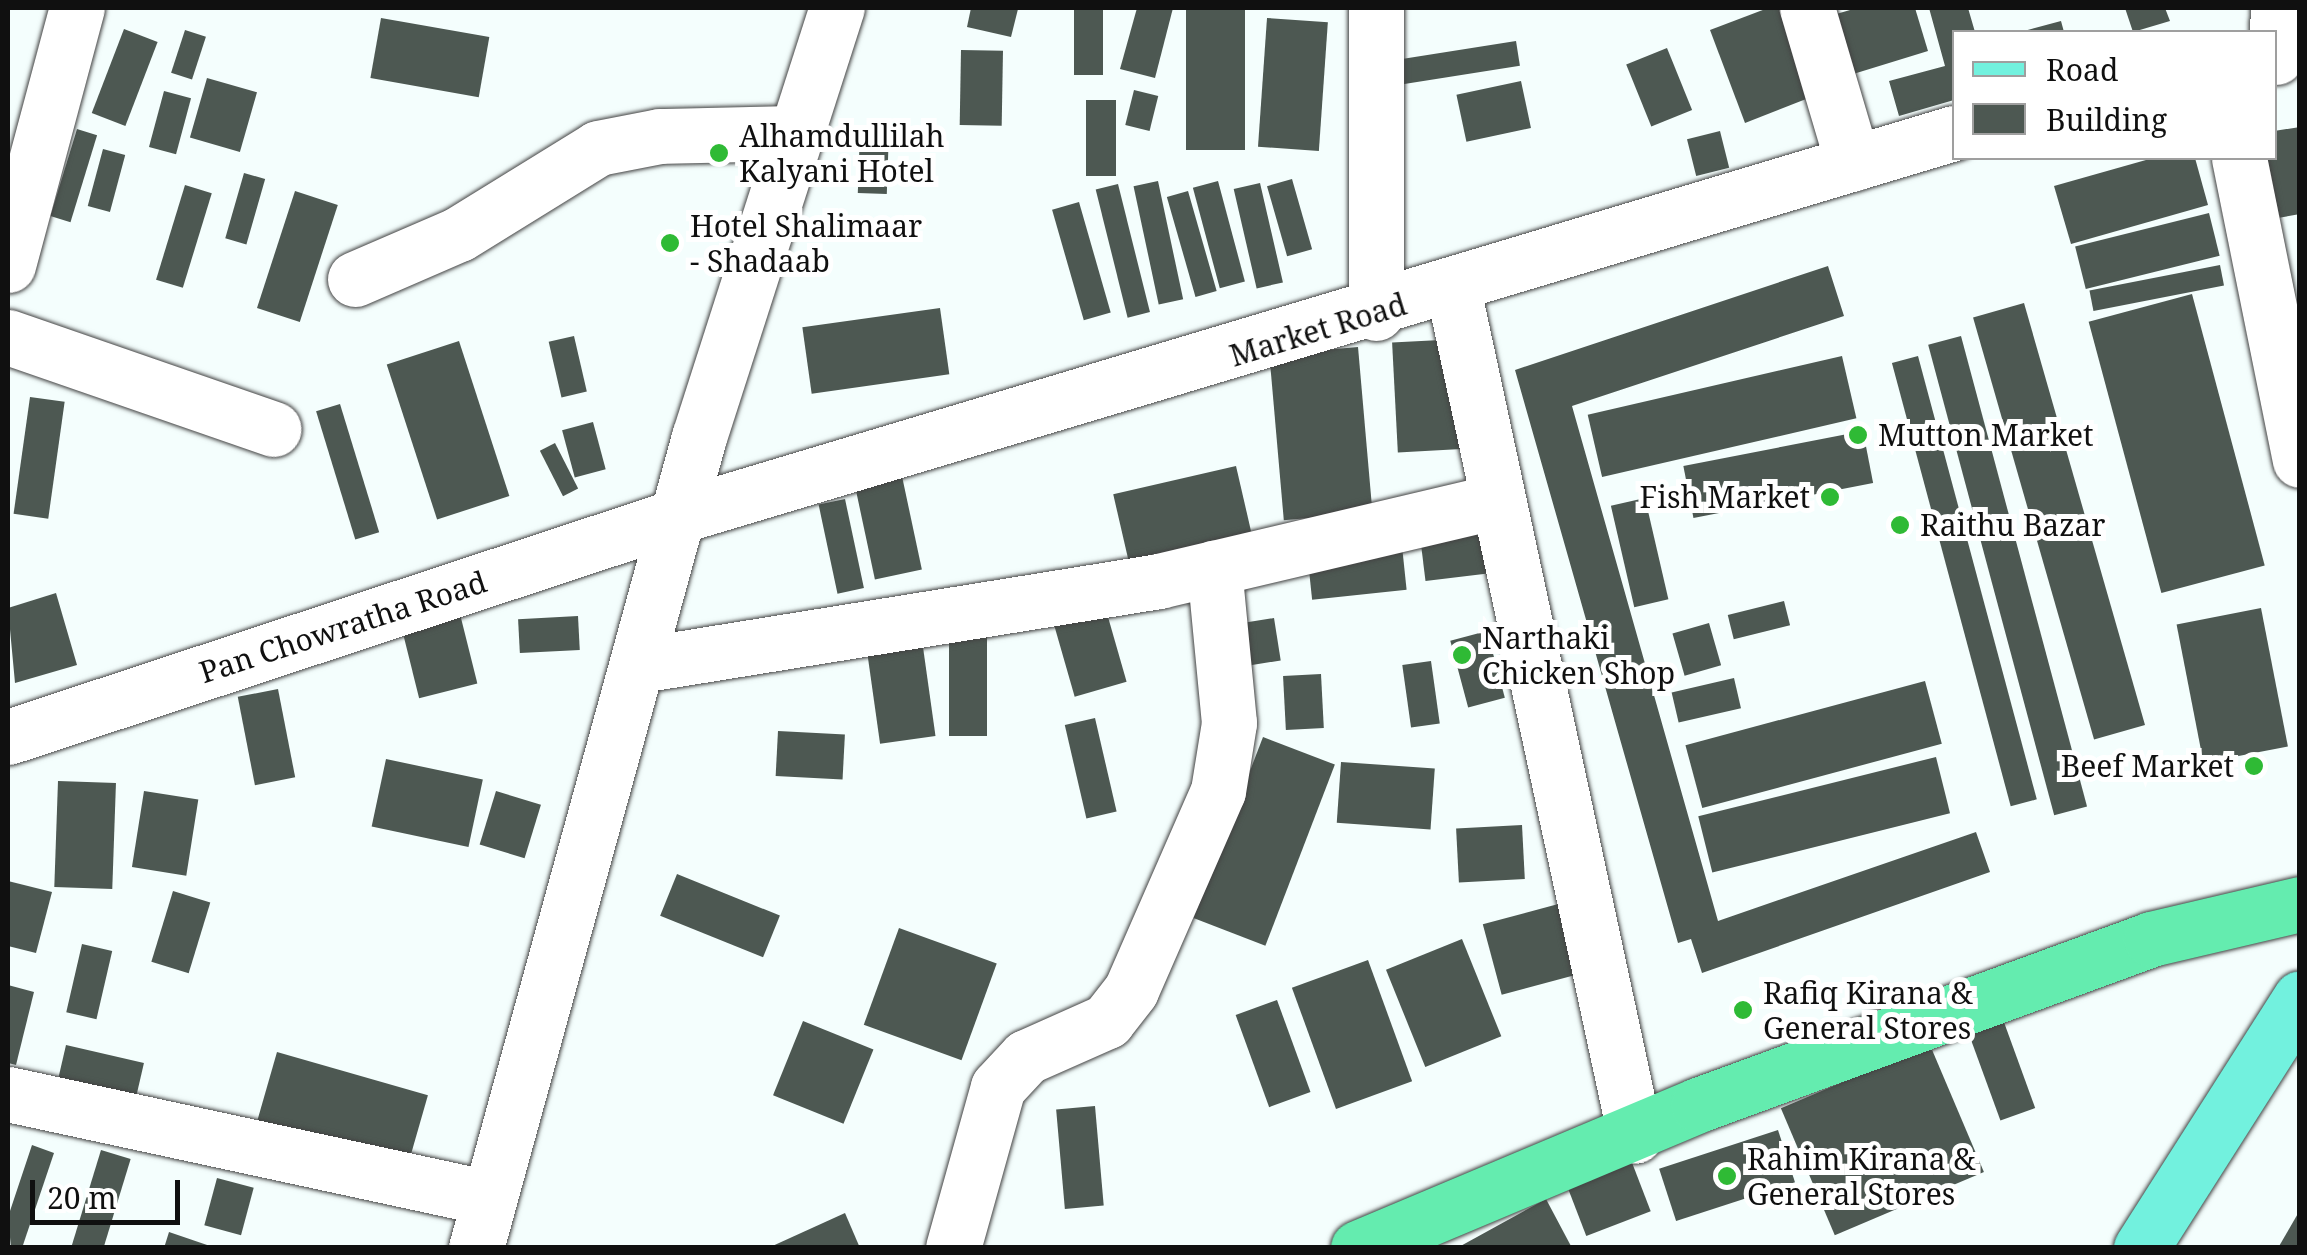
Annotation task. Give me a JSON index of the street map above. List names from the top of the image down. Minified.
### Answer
{"streets":{"street":["Market Road","Pan Chowratha Road"]},"crossings":[["Market Road","Pan Chowratha Road"]],"places":["Alhamdullilah Kalyani Hotel","Hotel Shalimaar - Shadaab","Mutton Market","Fish Market","Raithu Bazar","Narthaki Chicken Shop","Beef Market","Rafiq Kirana & General Stores","Rahim Kirana & General Stores"],"legend":["Road","Building"],"scale_bar":"20 m"}
